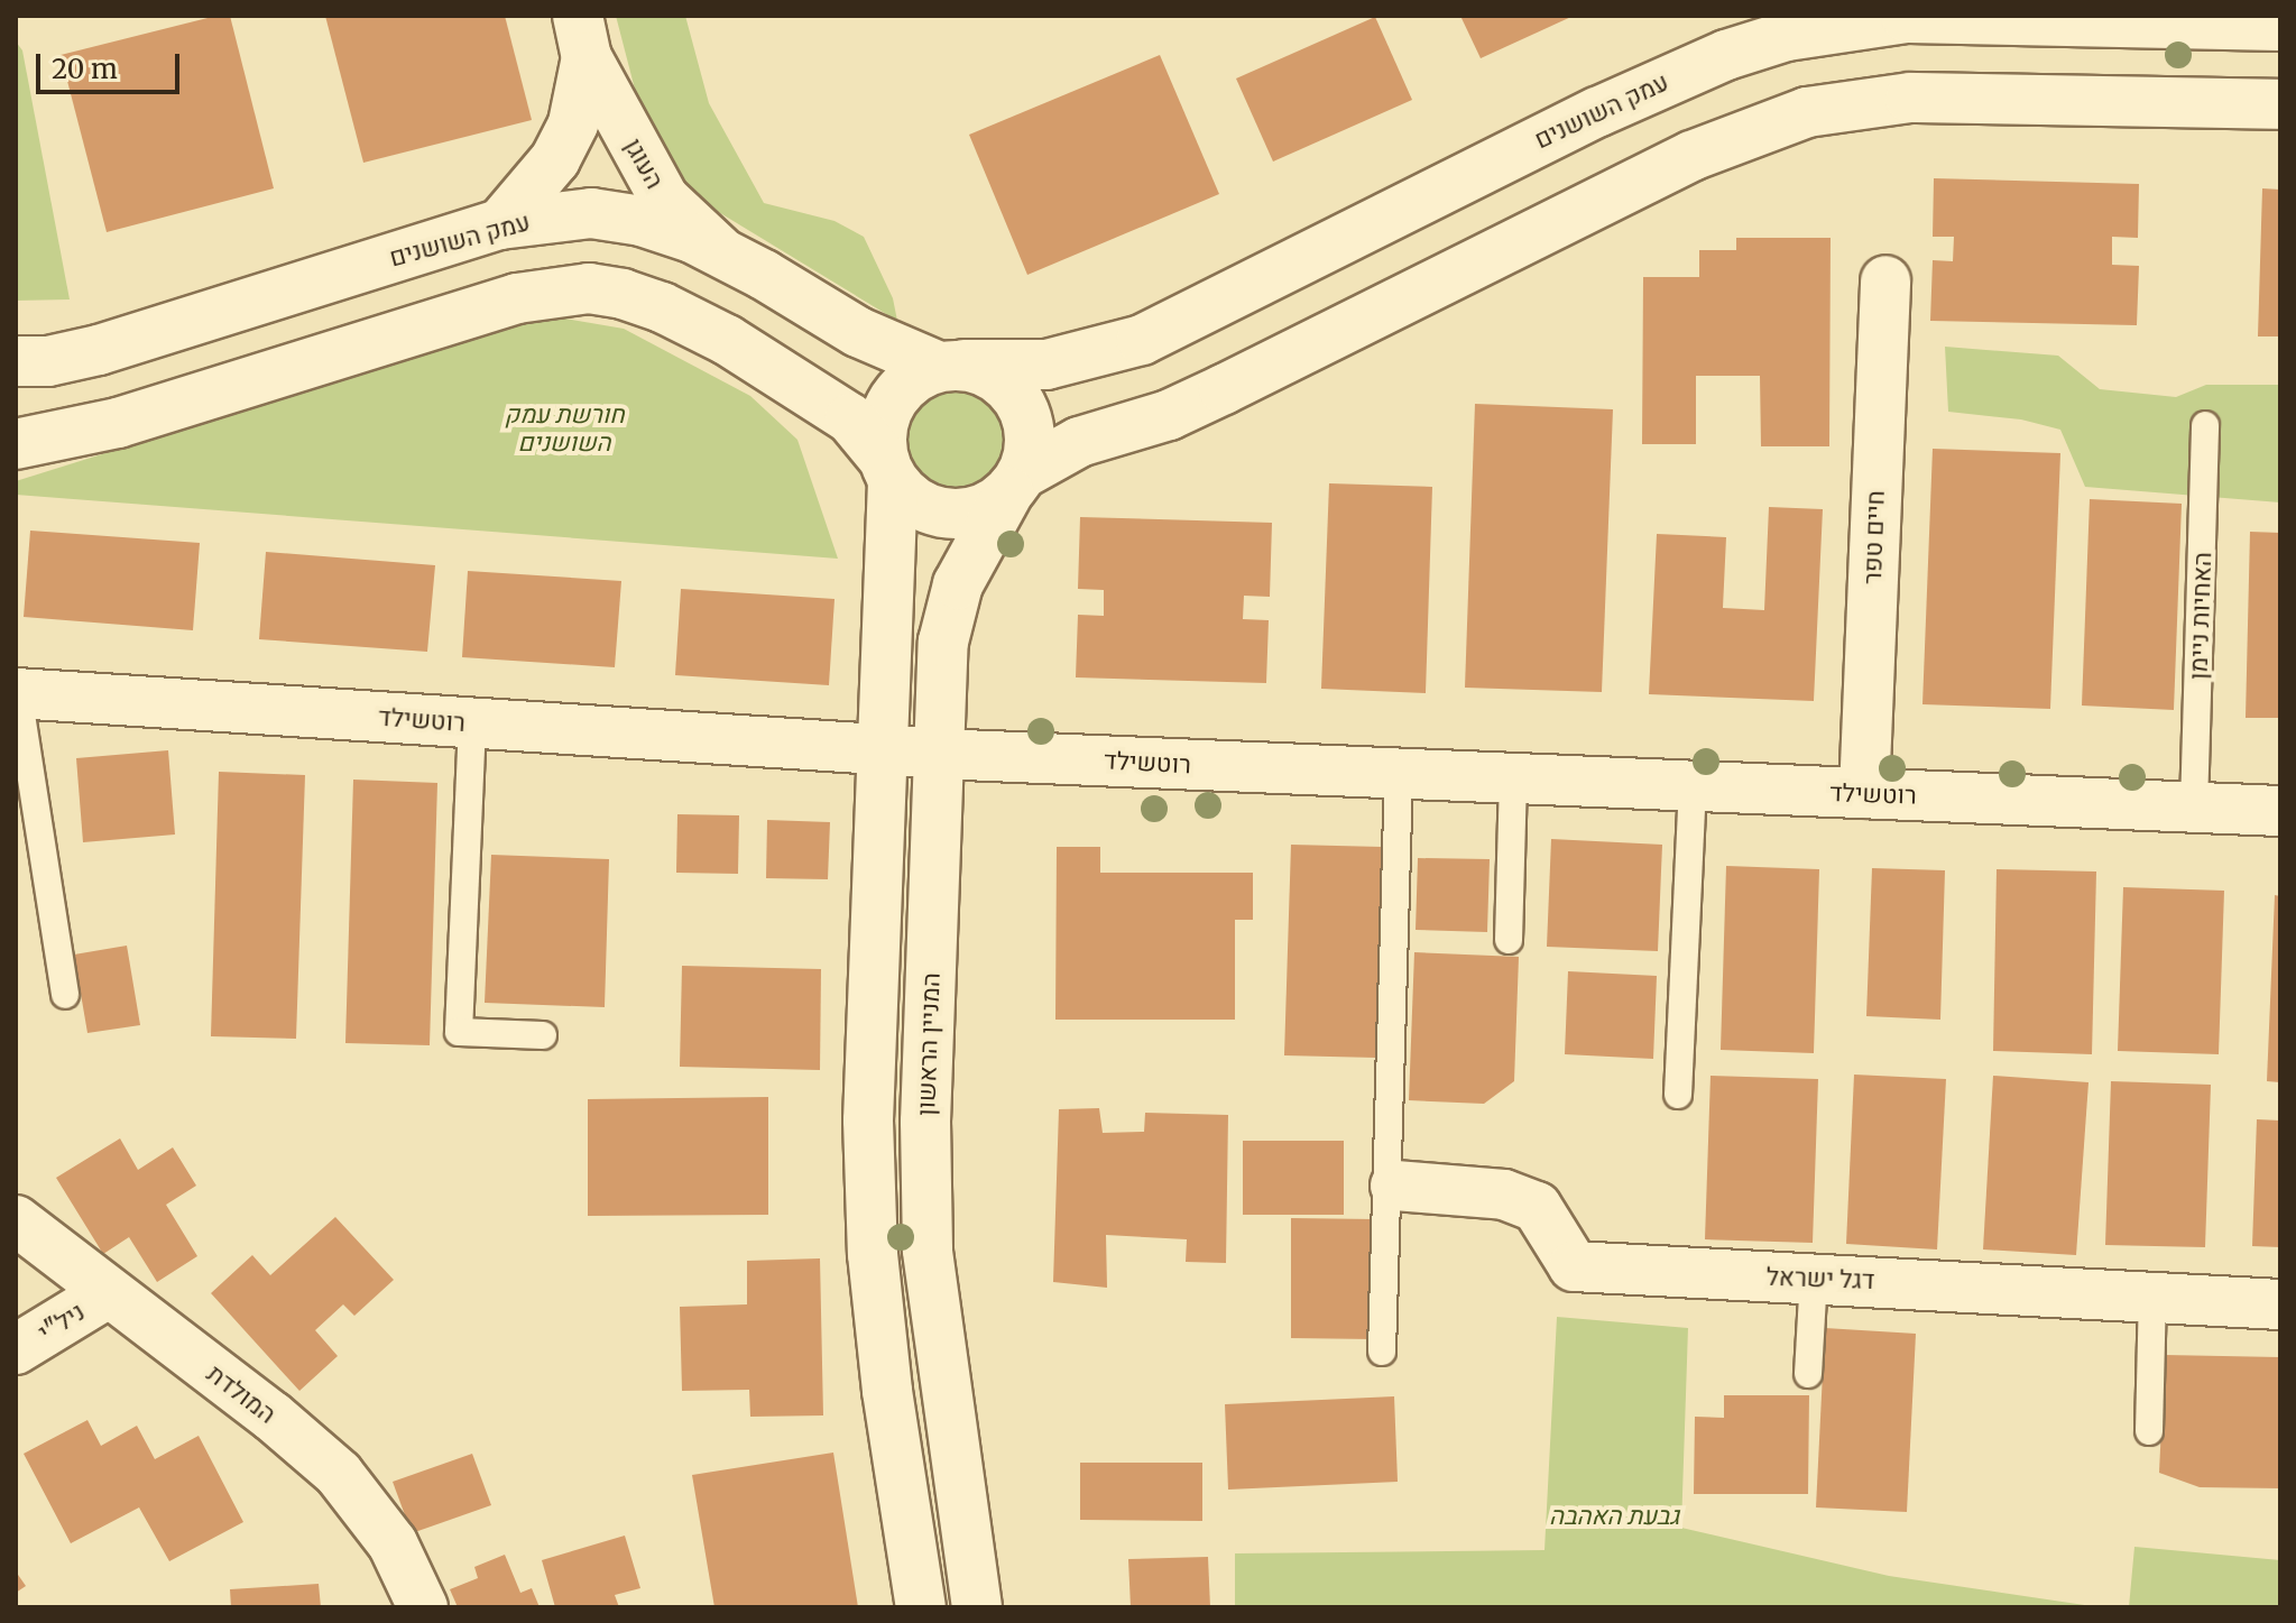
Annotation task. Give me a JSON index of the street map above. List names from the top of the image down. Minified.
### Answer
{"streets":{"street":["עמק השושנים","העוגן","חיים טפר","רוטשילד","המניין הראשון","דגל ישראל","ניל\"י","המולדת"],"lane":["האחיות ניימן"]},"crossings":[["עמק השושנים","העוגן"],["עמק השושנים","המניין הראשון"],["חיים טפר","רוטשילד"],["האחיות ניימן","רוטשילד"],["רוטשילד","המניין הראשון"],["ניל\"י","המולדת"]],"parks":["חורשת עמק השושנים","גבעת האהבה"],"scale_bar":"20 m"}
